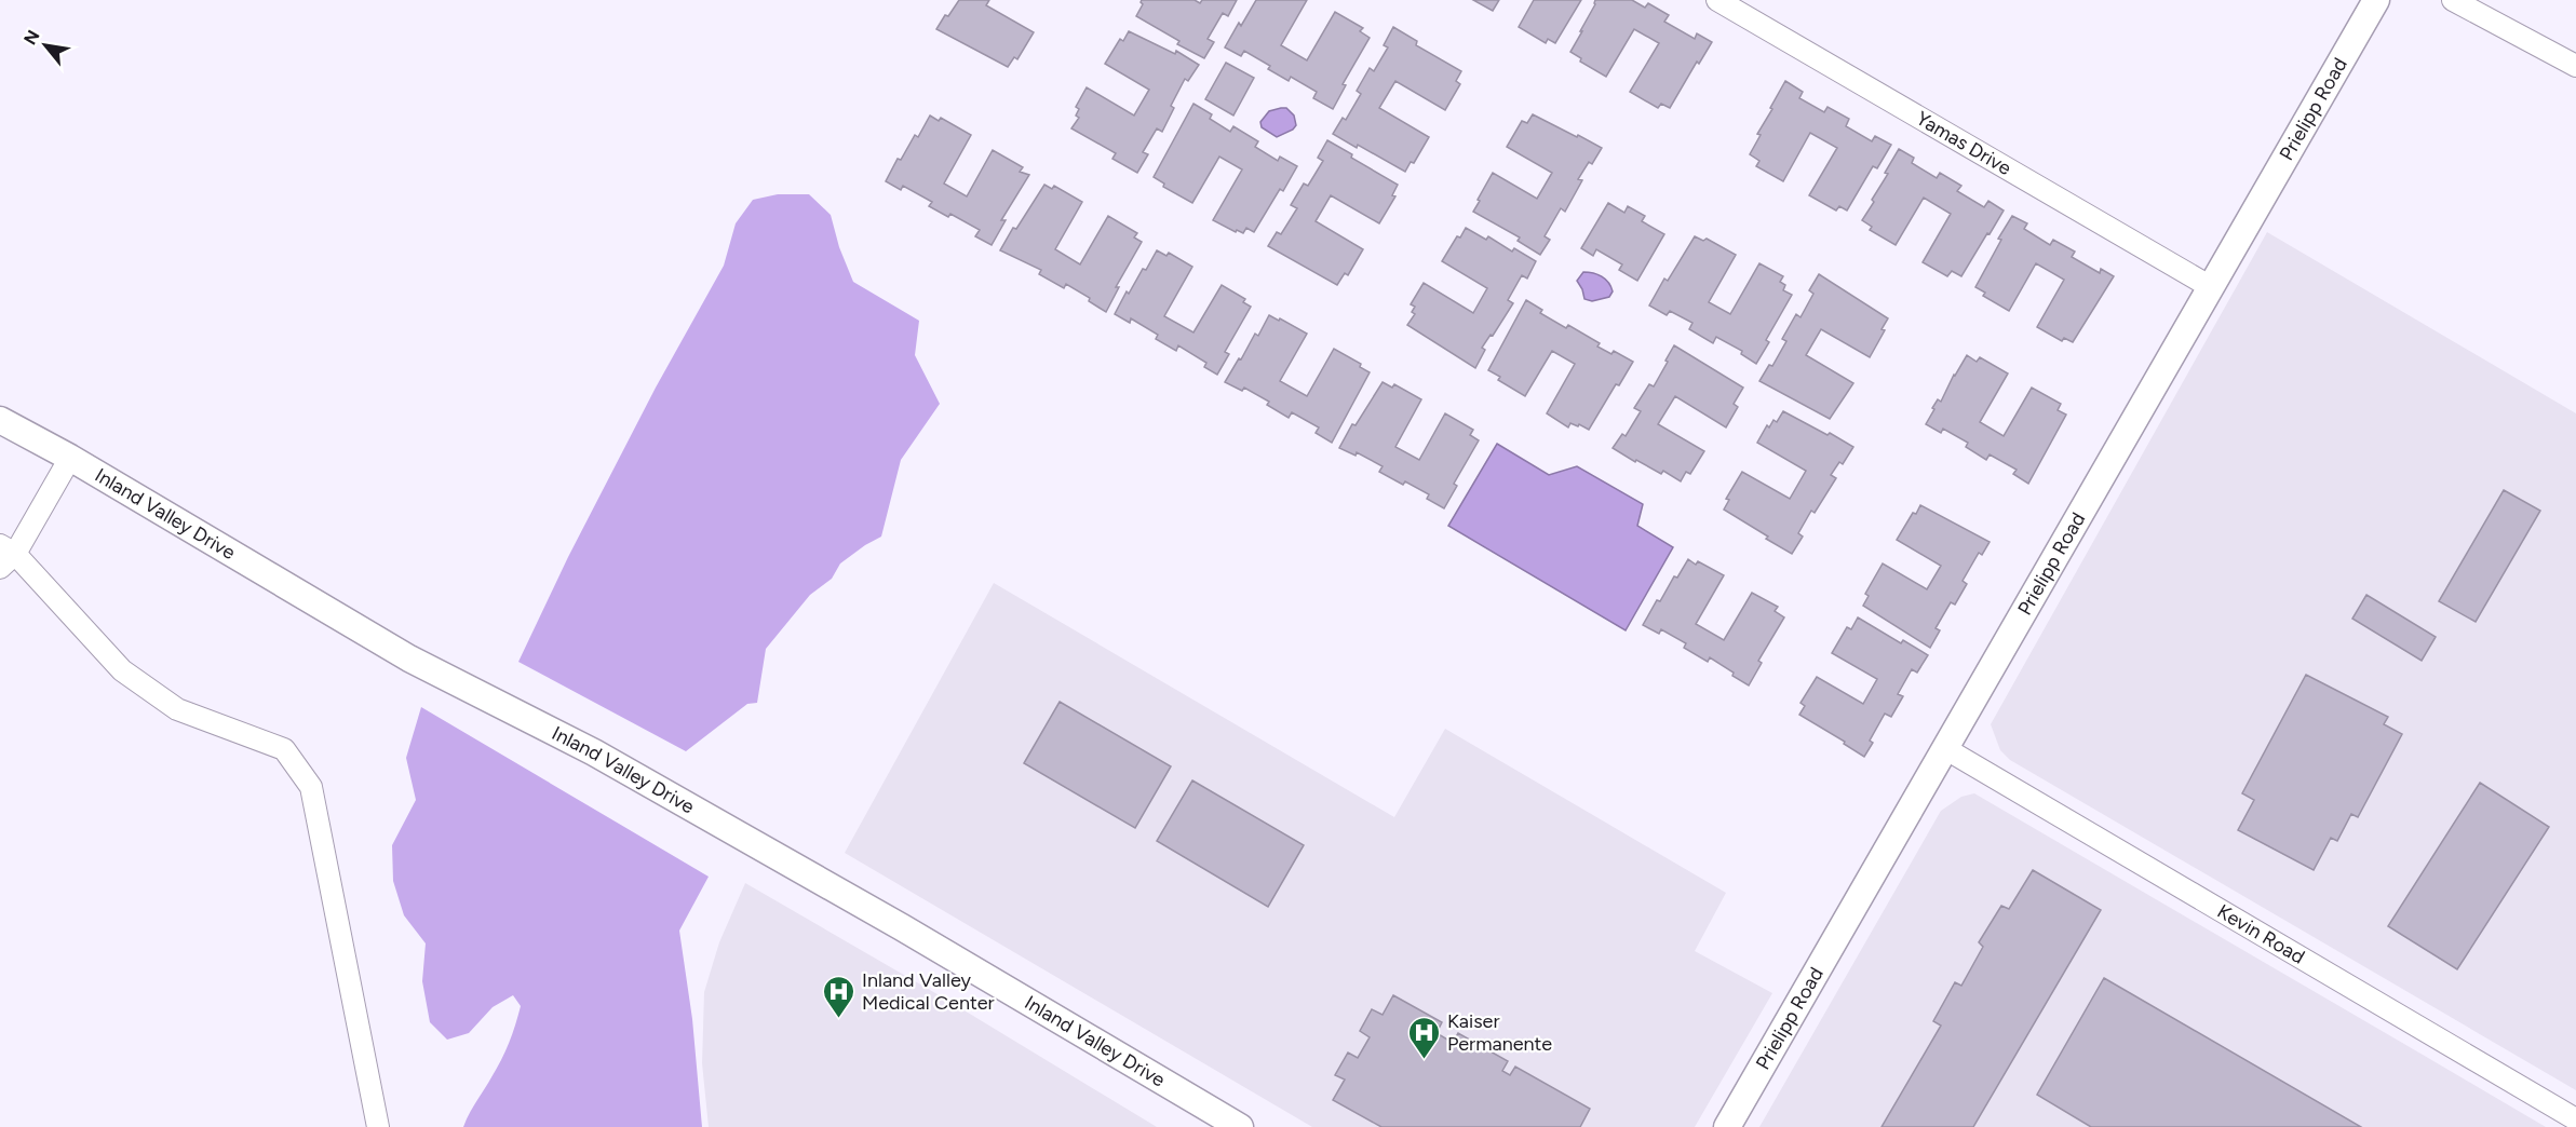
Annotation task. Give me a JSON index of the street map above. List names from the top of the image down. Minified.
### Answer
{"streets":{"street":["Prielipp Road","Yamas Drive","Inland Valley Drive","Kevin Road"]},"crossings":[["Prielipp Road","Yamas Drive"],["Prielipp Road","Kevin Road"]],"places":{"hospital":["Inland Valley Medical Center","Kaiser Permanente"]},"north":"top left"}
